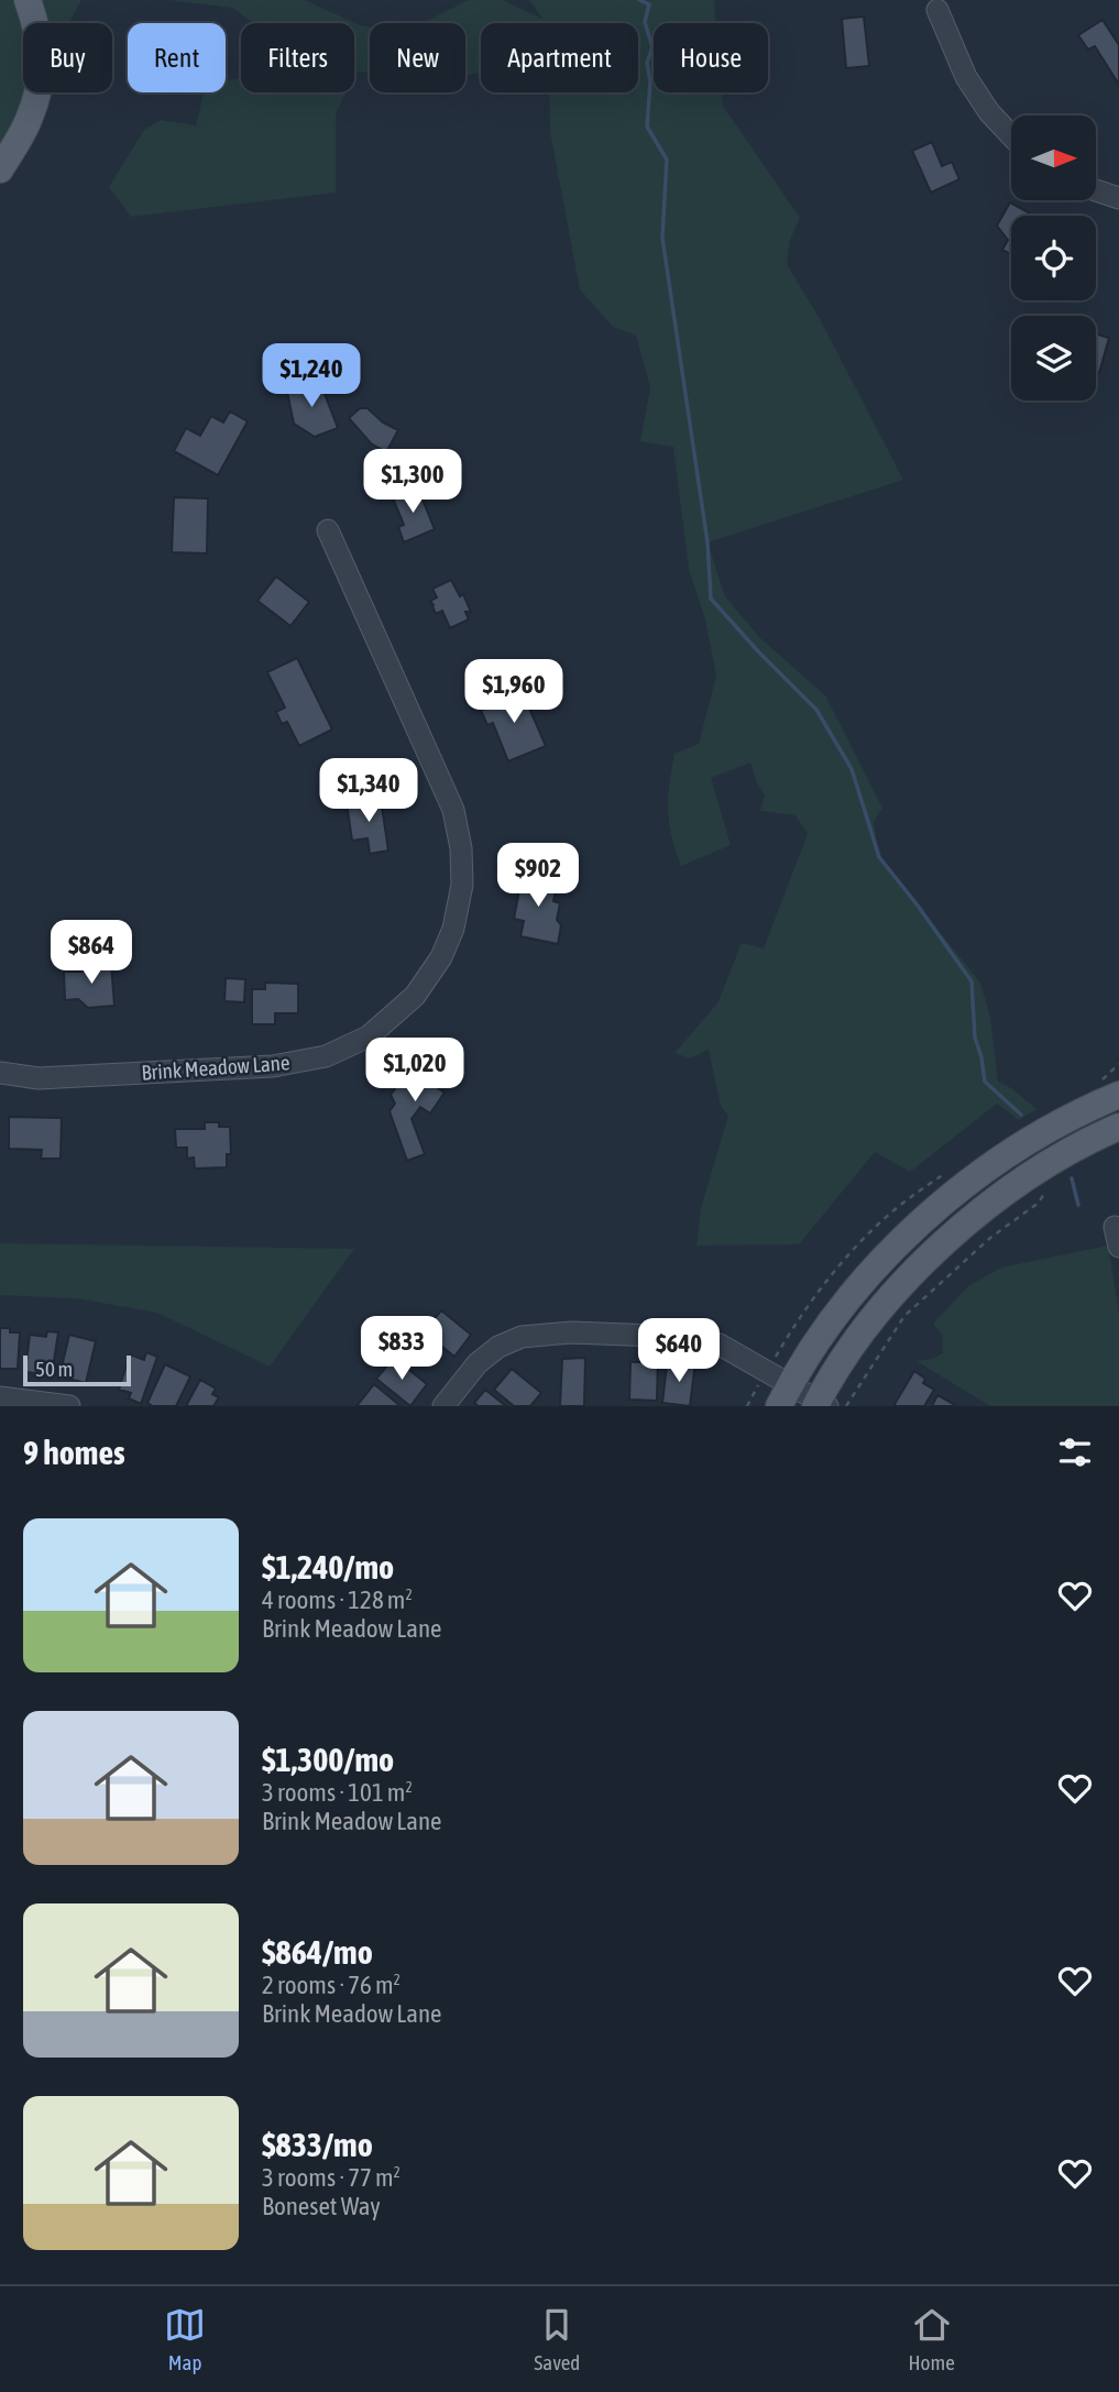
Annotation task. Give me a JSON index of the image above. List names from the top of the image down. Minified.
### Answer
{"streets":{"street":["Brink Meadow Lane"]},"scale_bar":"50 m","north":"right","page":{"chip":["Buy","Rent","Filters","New","Apartment","House"],"price":["$1,240","$1,300","$1,960","$1,340","$902","$864","$1,020","$833","$640"],"scale":"50 m","heading":"9 homes","list":[{"name":"$1,240/mo","note":"4 rooms · 128 m² · Brink Meadow Lane"},{"name":"$1,300/mo","note":"3 rooms · 101 m² · Brink Meadow Lane"},{"name":"$864/mo","note":"2 rooms · 76 m² · Brink Meadow Lane"},{"name":"$833/mo","note":"3 rooms · 77 m² · Boneset Way"}],"tabs":["Map","Saved","Home"]}}
